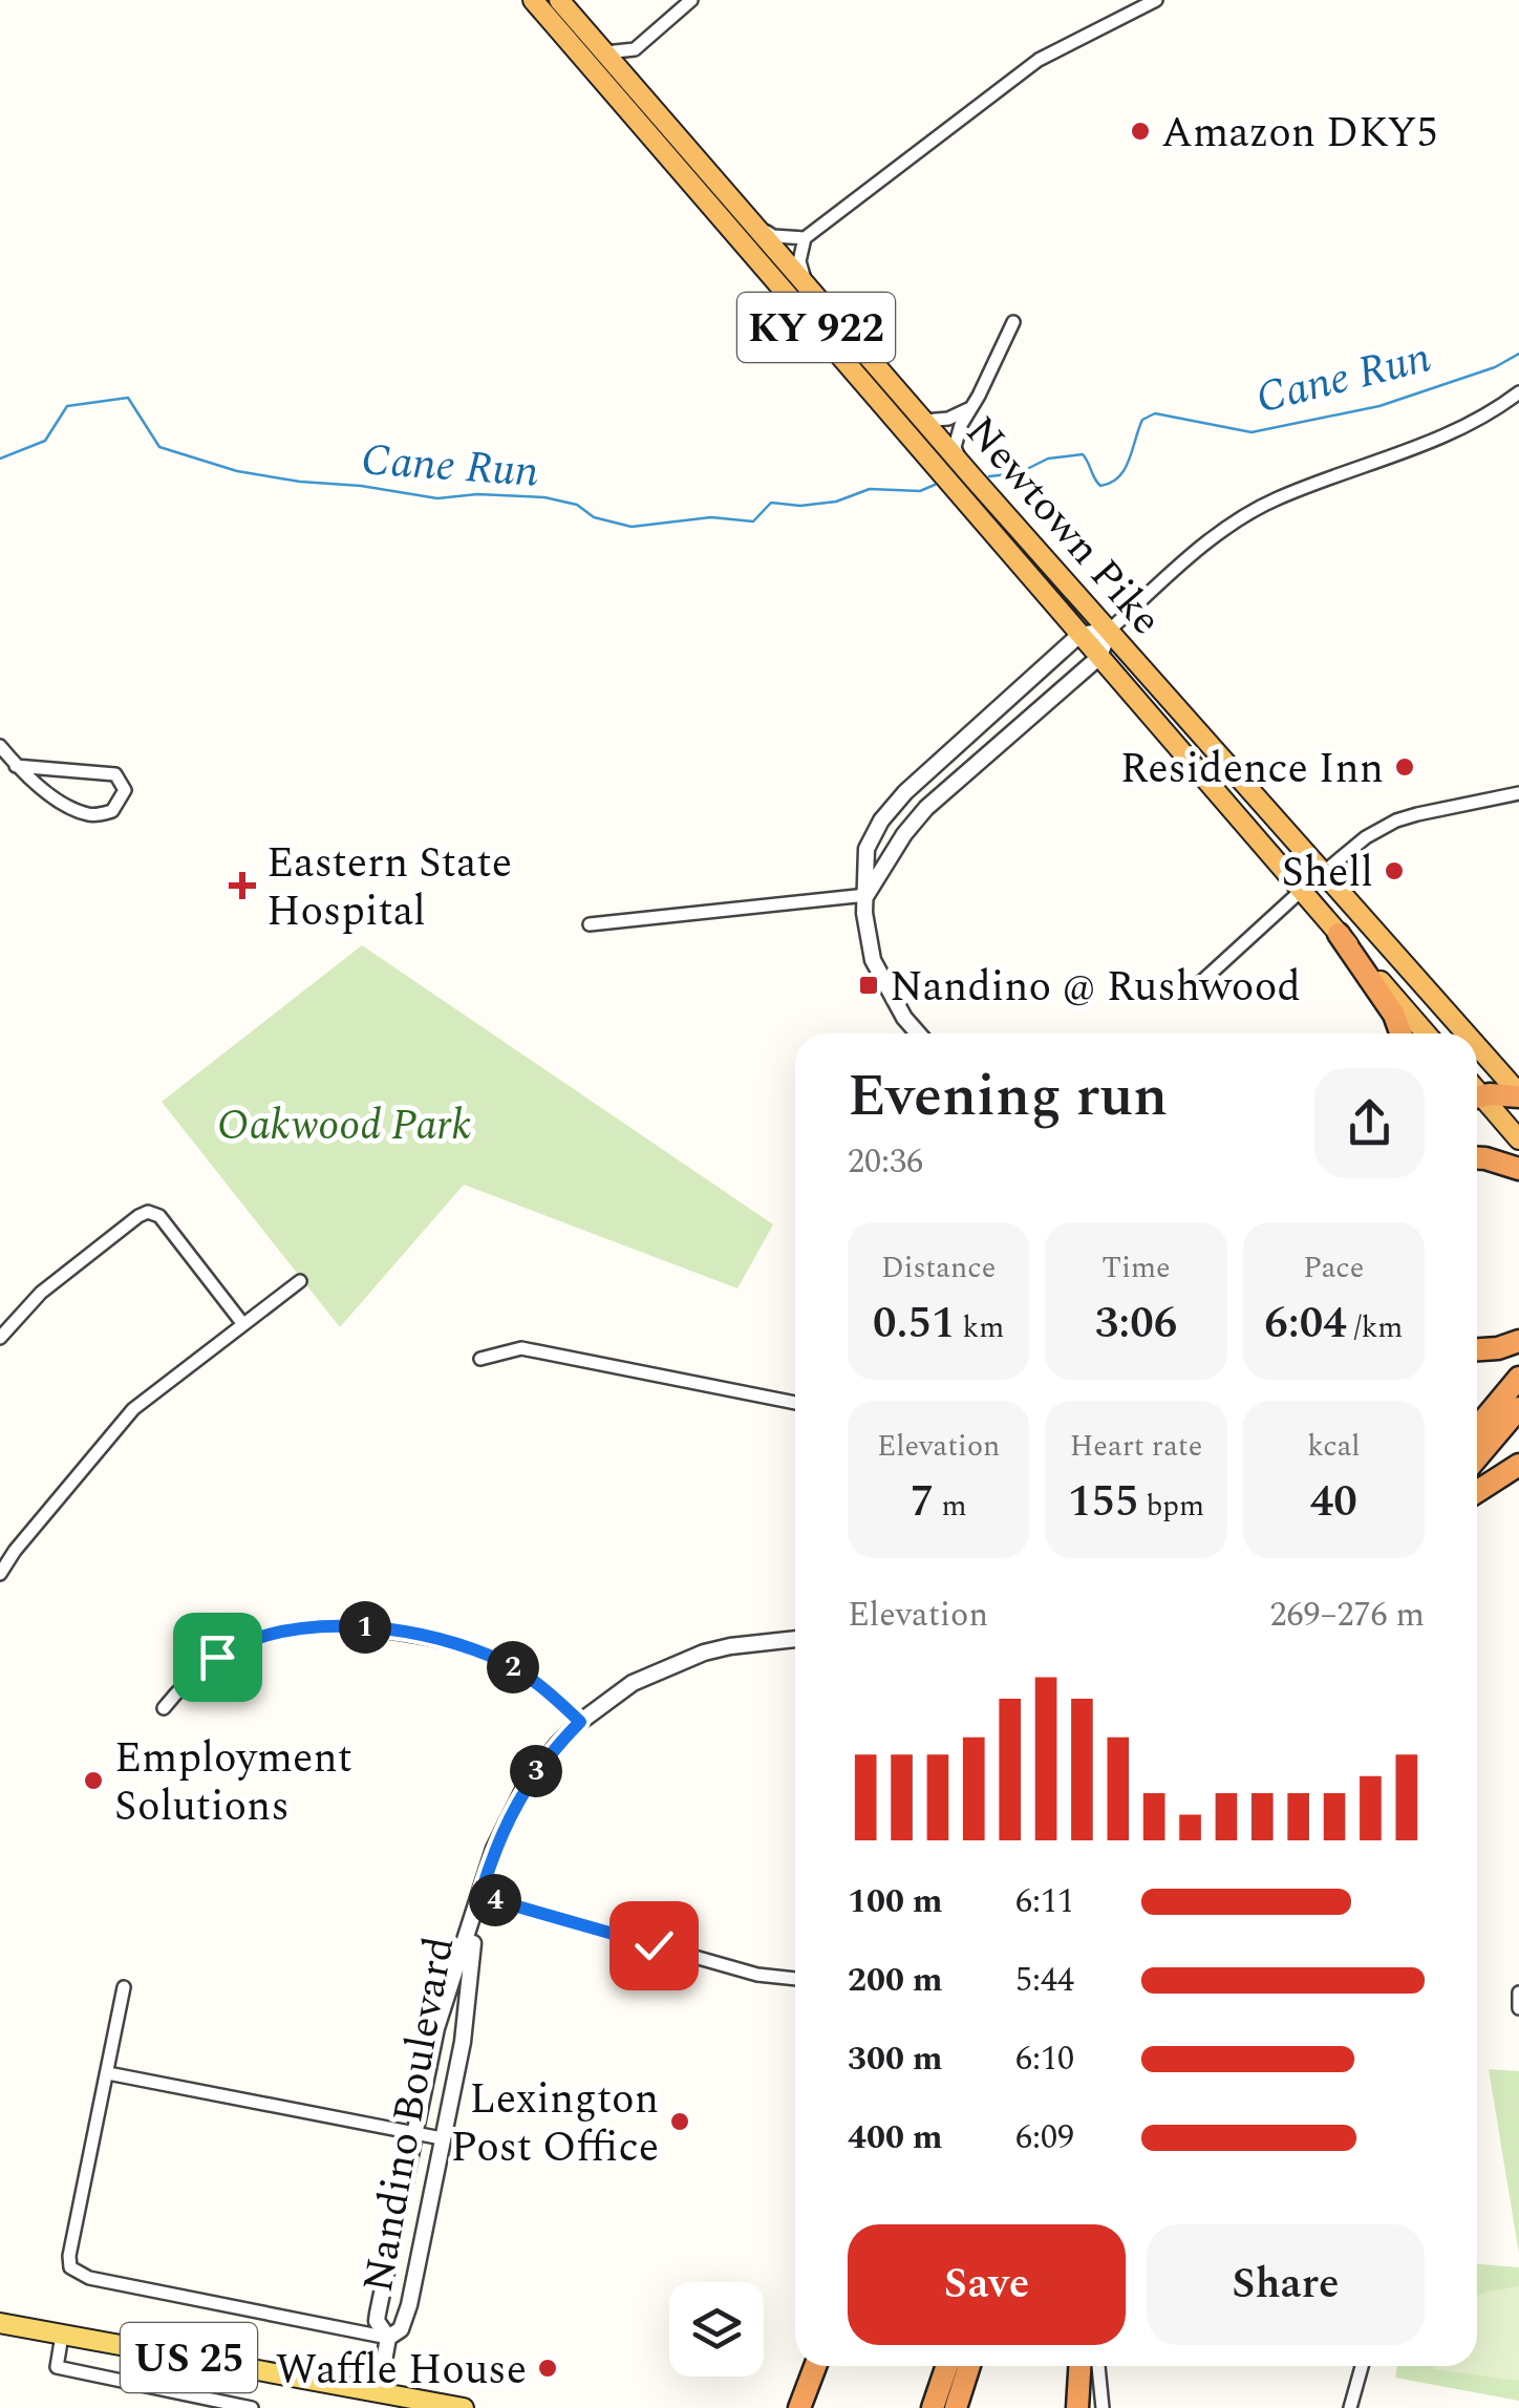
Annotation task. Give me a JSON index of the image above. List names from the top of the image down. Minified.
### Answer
{"streets":{"highway":["KY 922","Newtown Pike"],"main road":["US 25"],"street":["Nandino Boulevard"]},"crossings":[["Nandino Boulevard","US 25"]],"water":["Cane Run"],"parks":["Oakwood Park"],"places":{"other":["Amazon DKY5","Residence Inn","Shell","Employment Solutions","Lexington Post Office","Waffle House"],"health":["Eastern State Hospital"],"transit":["Nandino @ Rushwood"]},"page":{"heading":["Evening run","20:36"],"stats":[["Distance","0.51 km"],["Time","3:06"],["Pace","6:04 /km"],["Elevation","7 m"],["Heart rate","155 bpm"],["kcal","40"]],"chart":["Elevation","269–276 m"],"pins":["1","2","3","4"],"list":[{"name":"100 m","note":"6:11"},{"name":"200 m","note":"5:44"},{"name":"300 m","note":"6:10"},{"name":"400 m","note":"6:09"}],"buttons":["Save","Share"]}}
